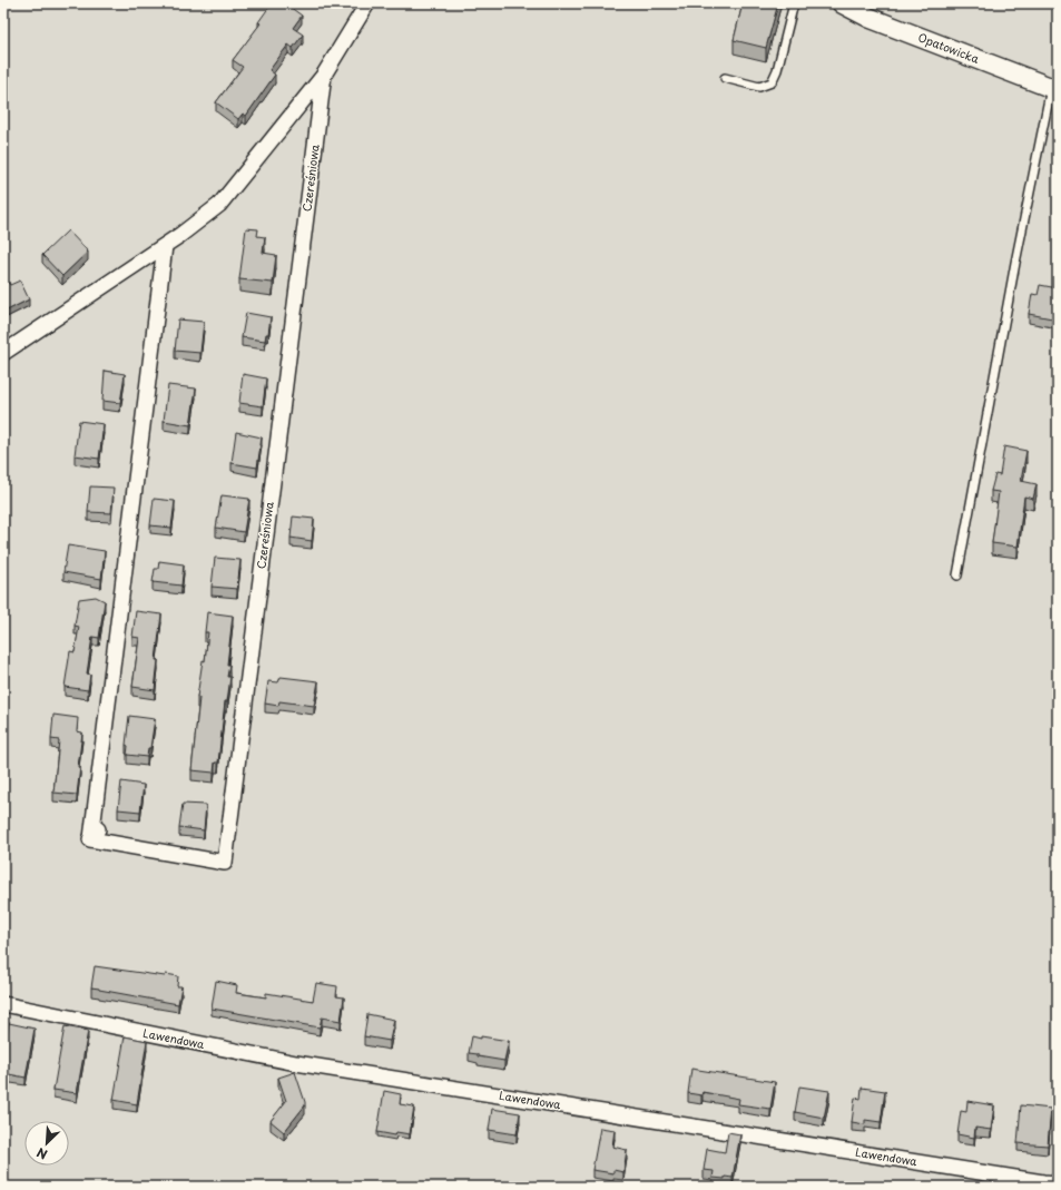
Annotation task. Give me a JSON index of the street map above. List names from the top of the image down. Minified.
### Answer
{"streets":{"street":["Opatowicka","Czereśniowa","Lawendowa"]},"north":"bottom left"}
